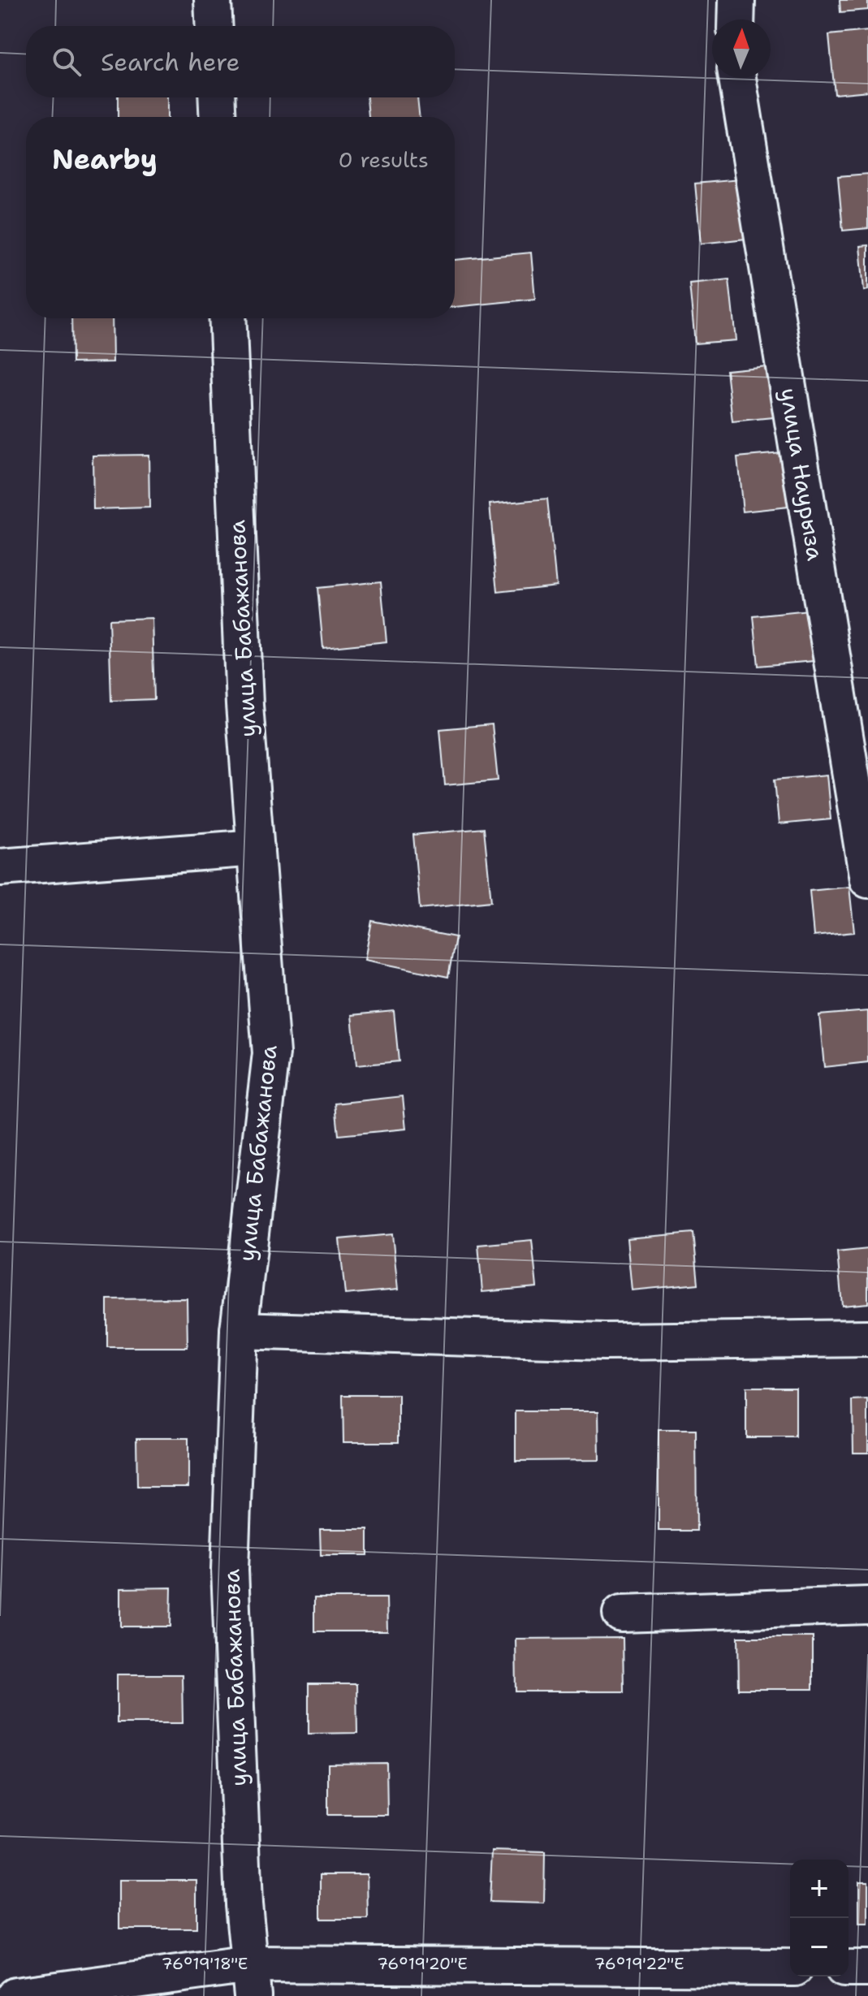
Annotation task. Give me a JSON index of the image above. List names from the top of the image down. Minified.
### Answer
{"streets":{"street":["улица Наурыза","улица Бабажанова"]},"north":"top","page":{"search":"Search here","heading":["Nearby","0 results"],"map_buttons":["+","−"]},"coordinates":["76°19'18\"E","76°19'20\"E","76°19'22\"E"]}
